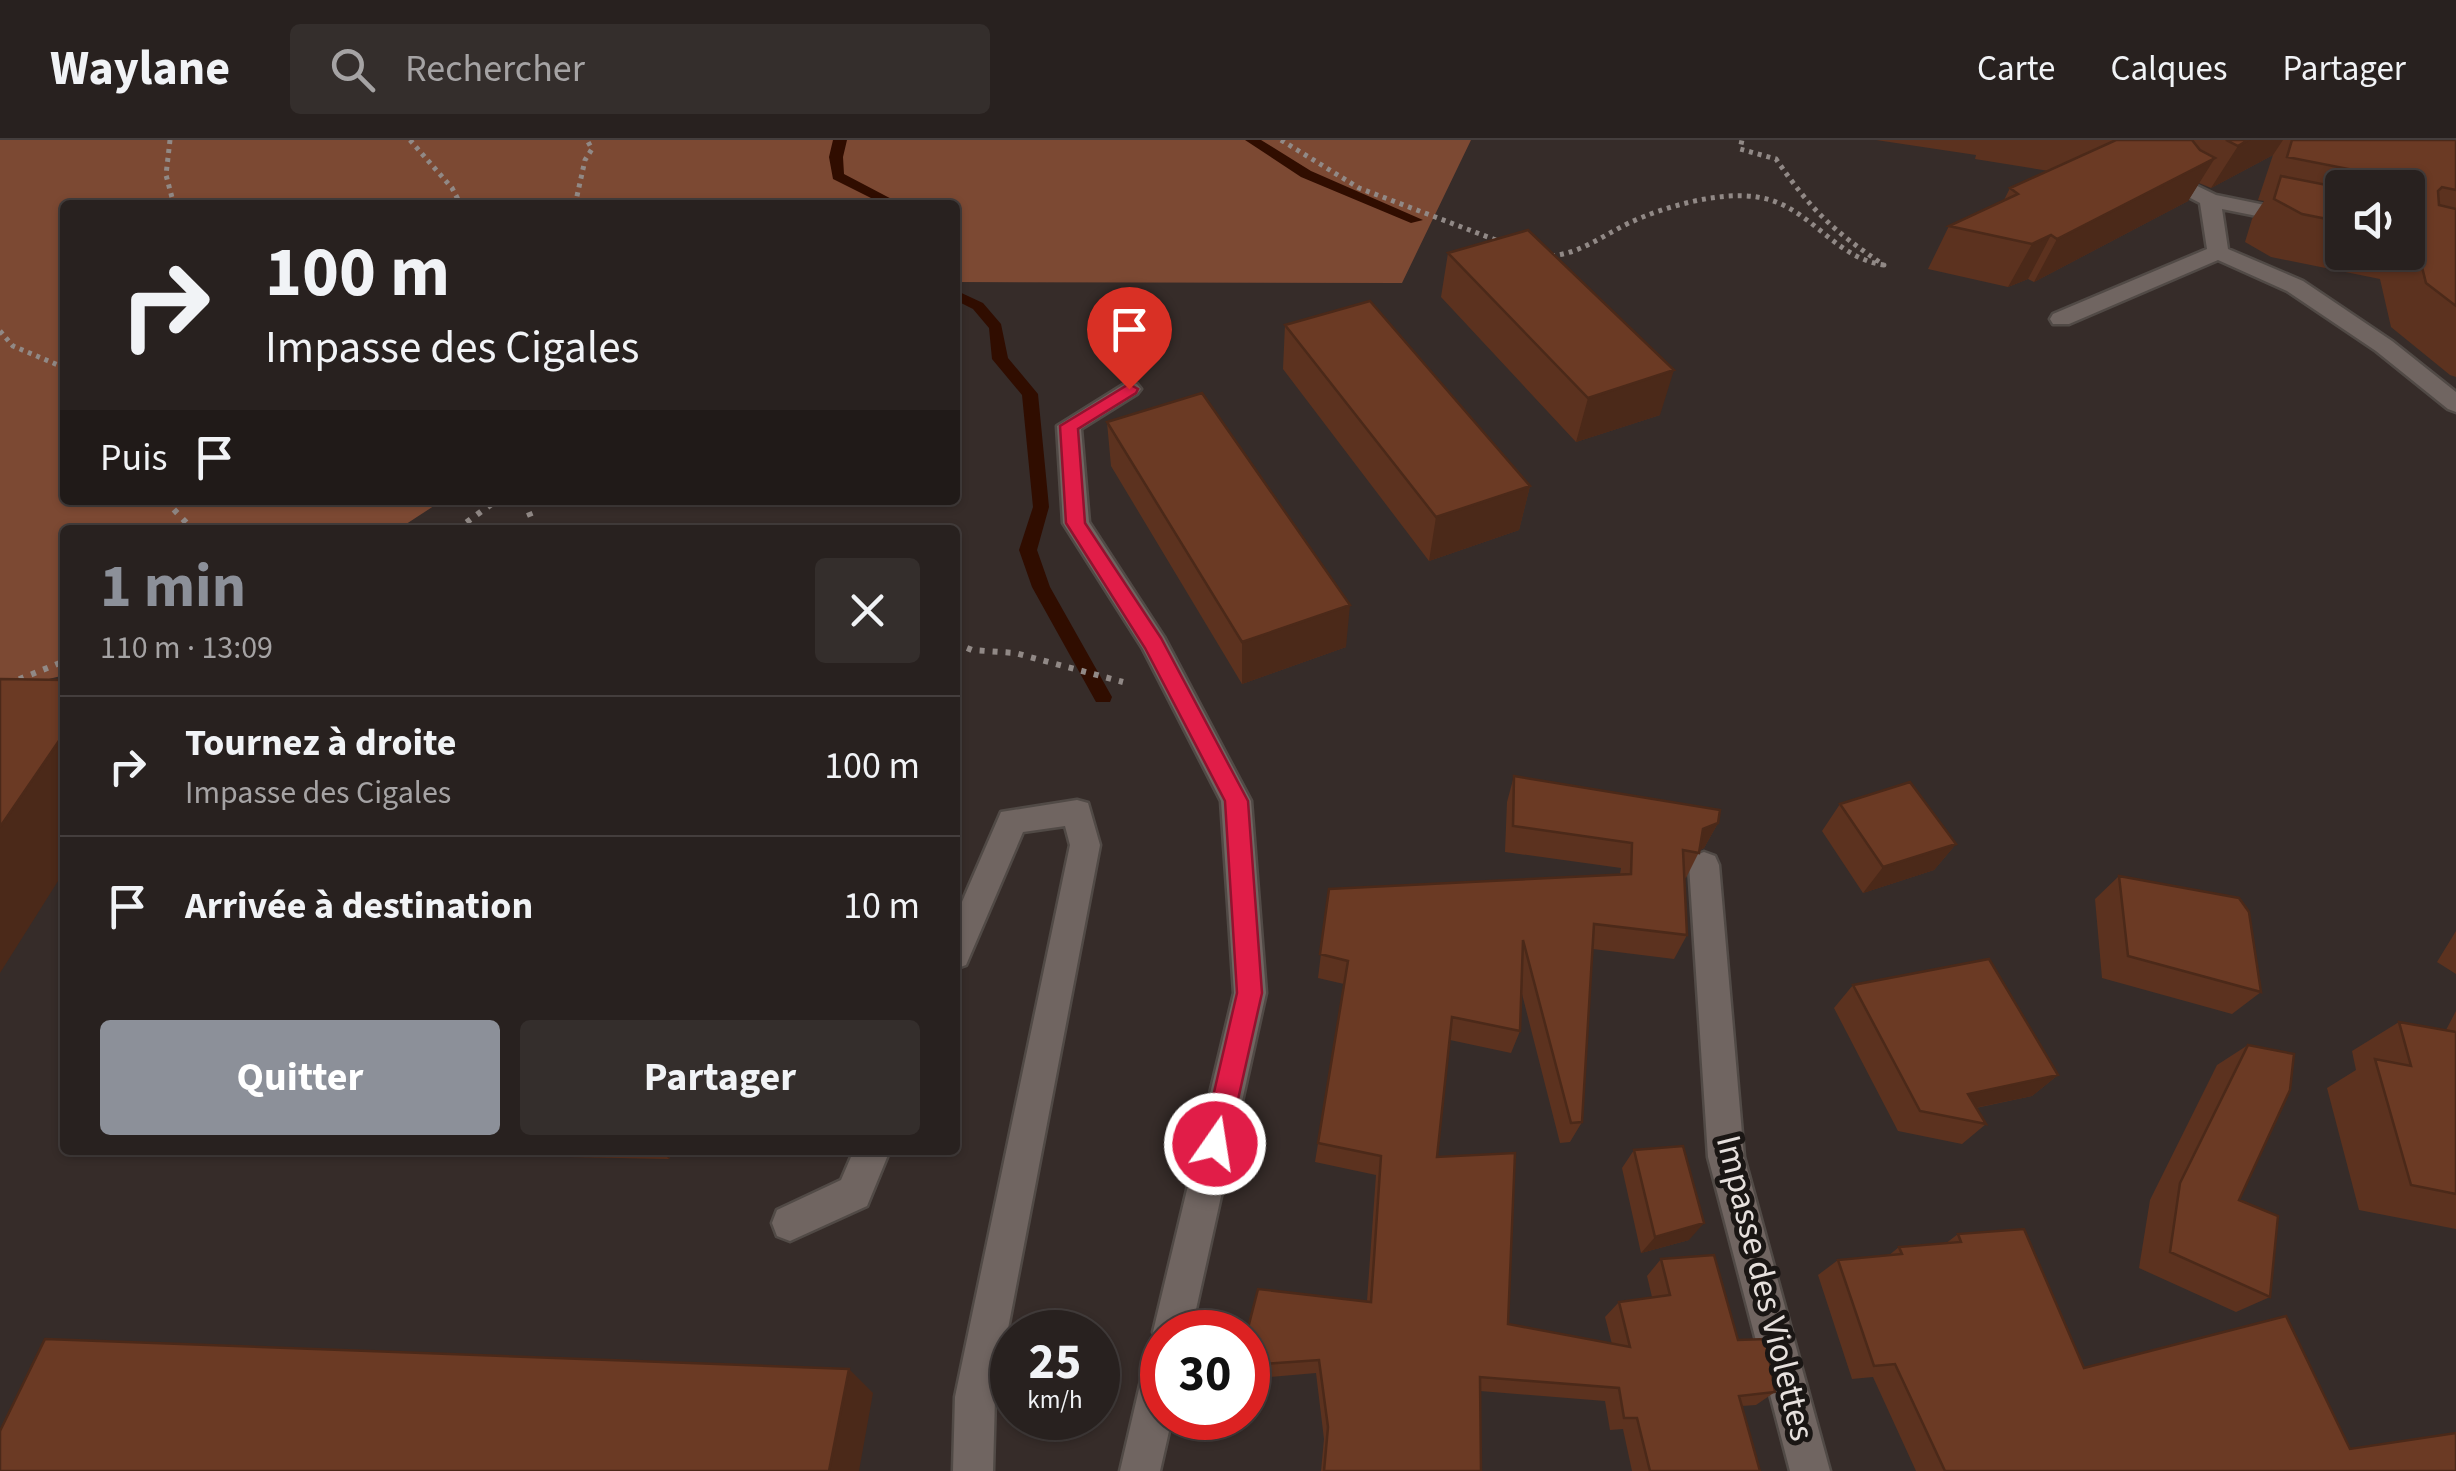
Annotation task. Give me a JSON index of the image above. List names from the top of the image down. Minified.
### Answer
{"streets":{"street":["Impasse des Violettes"]},"page":{"header":"Waylane","search":"Rechercher","nav":["Carte","Calques","Partager"],"turn":["100 m","Impasse des Cigales"],"then":"Puis","heading":["1 min","110 m · 13:09"],"list":[{"name":"Tournez à droite","note":"Impasse des Cigales","value":"100 m"},{"name":"Arrivée à destination","value":"10 m"}],"buttons":["Quitter","Partager"],"speed":"25 km/h","limit":"30"}}
